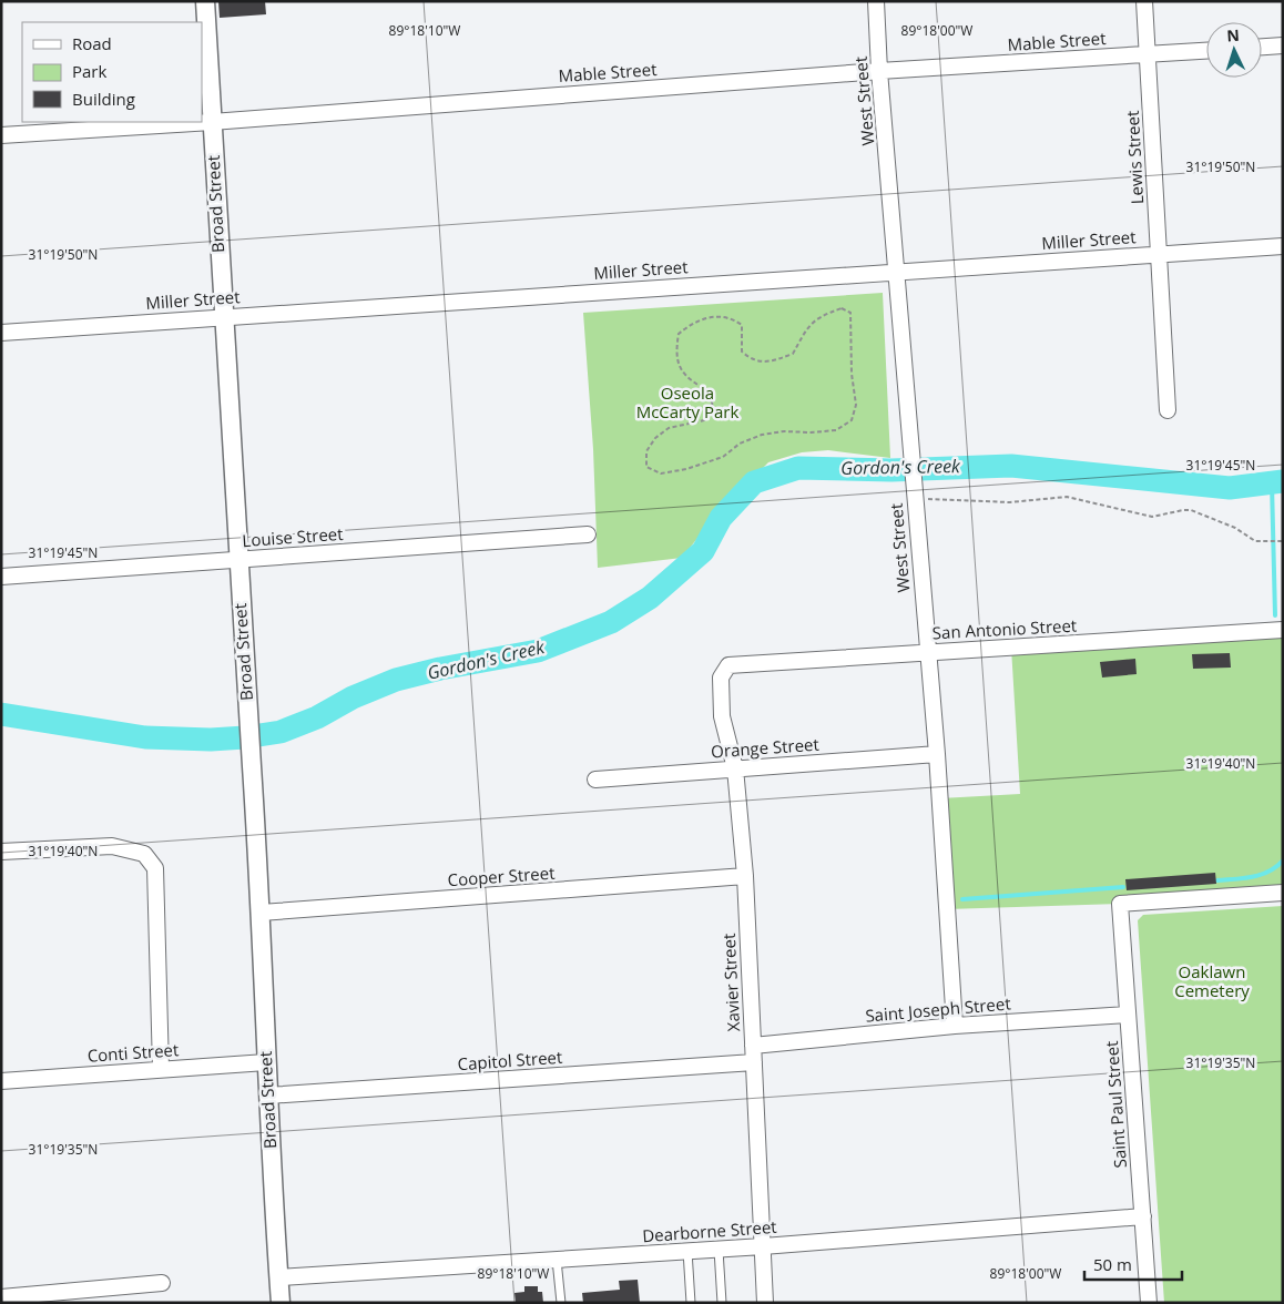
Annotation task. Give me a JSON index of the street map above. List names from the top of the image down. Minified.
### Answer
{"streets":{"street":["Mable Street","West Street","Lewis Street","Broad Street","Miller Street","Louise Street","San Antonio Street","Orange Street","Cooper Street","Xavier Street","Saint Joseph Street","Conti Street","Capitol Street","Saint Paul Street","Dearborne Street"]},"crossings":[["Mable Street","West Street"],["Mable Street","Lewis Street"],["Mable Street","Broad Street"],["West Street","Miller Street"],["West Street","San Antonio Street"],["West Street","Orange Street"],["West Street","Saint Joseph Street"],["Lewis Street","Miller Street"],["Broad Street","Miller Street"],["Broad Street","Louise Street"],["Broad Street","Cooper Street"],["Broad Street","Conti Street"],["Broad Street","Capitol Street"],["Broad Street","Dearborne Street"],["San Antonio Street","Xavier Street"],["Orange Street","Xavier Street"],["Cooper Street","Xavier Street"],["Xavier Street","Saint Joseph Street"],["Xavier Street","Capitol Street"],["Xavier Street","Dearborne Street"],["Saint Joseph Street","Saint Paul Street"],["Saint Paul Street","Dearborne Street"]],"water":["Gordon's Creek"],"parks":["Oseola McCarty Park","Oaklawn Cemetery"],"legend":["Road","Park","Building"],"scale_bar":"50 m","north":"top","coordinates":["89°18'10\"W","89°18'00\"W","31°19'50\"N","31°19'45\"N","31°19'40\"N","31°19'35\"N"]}
